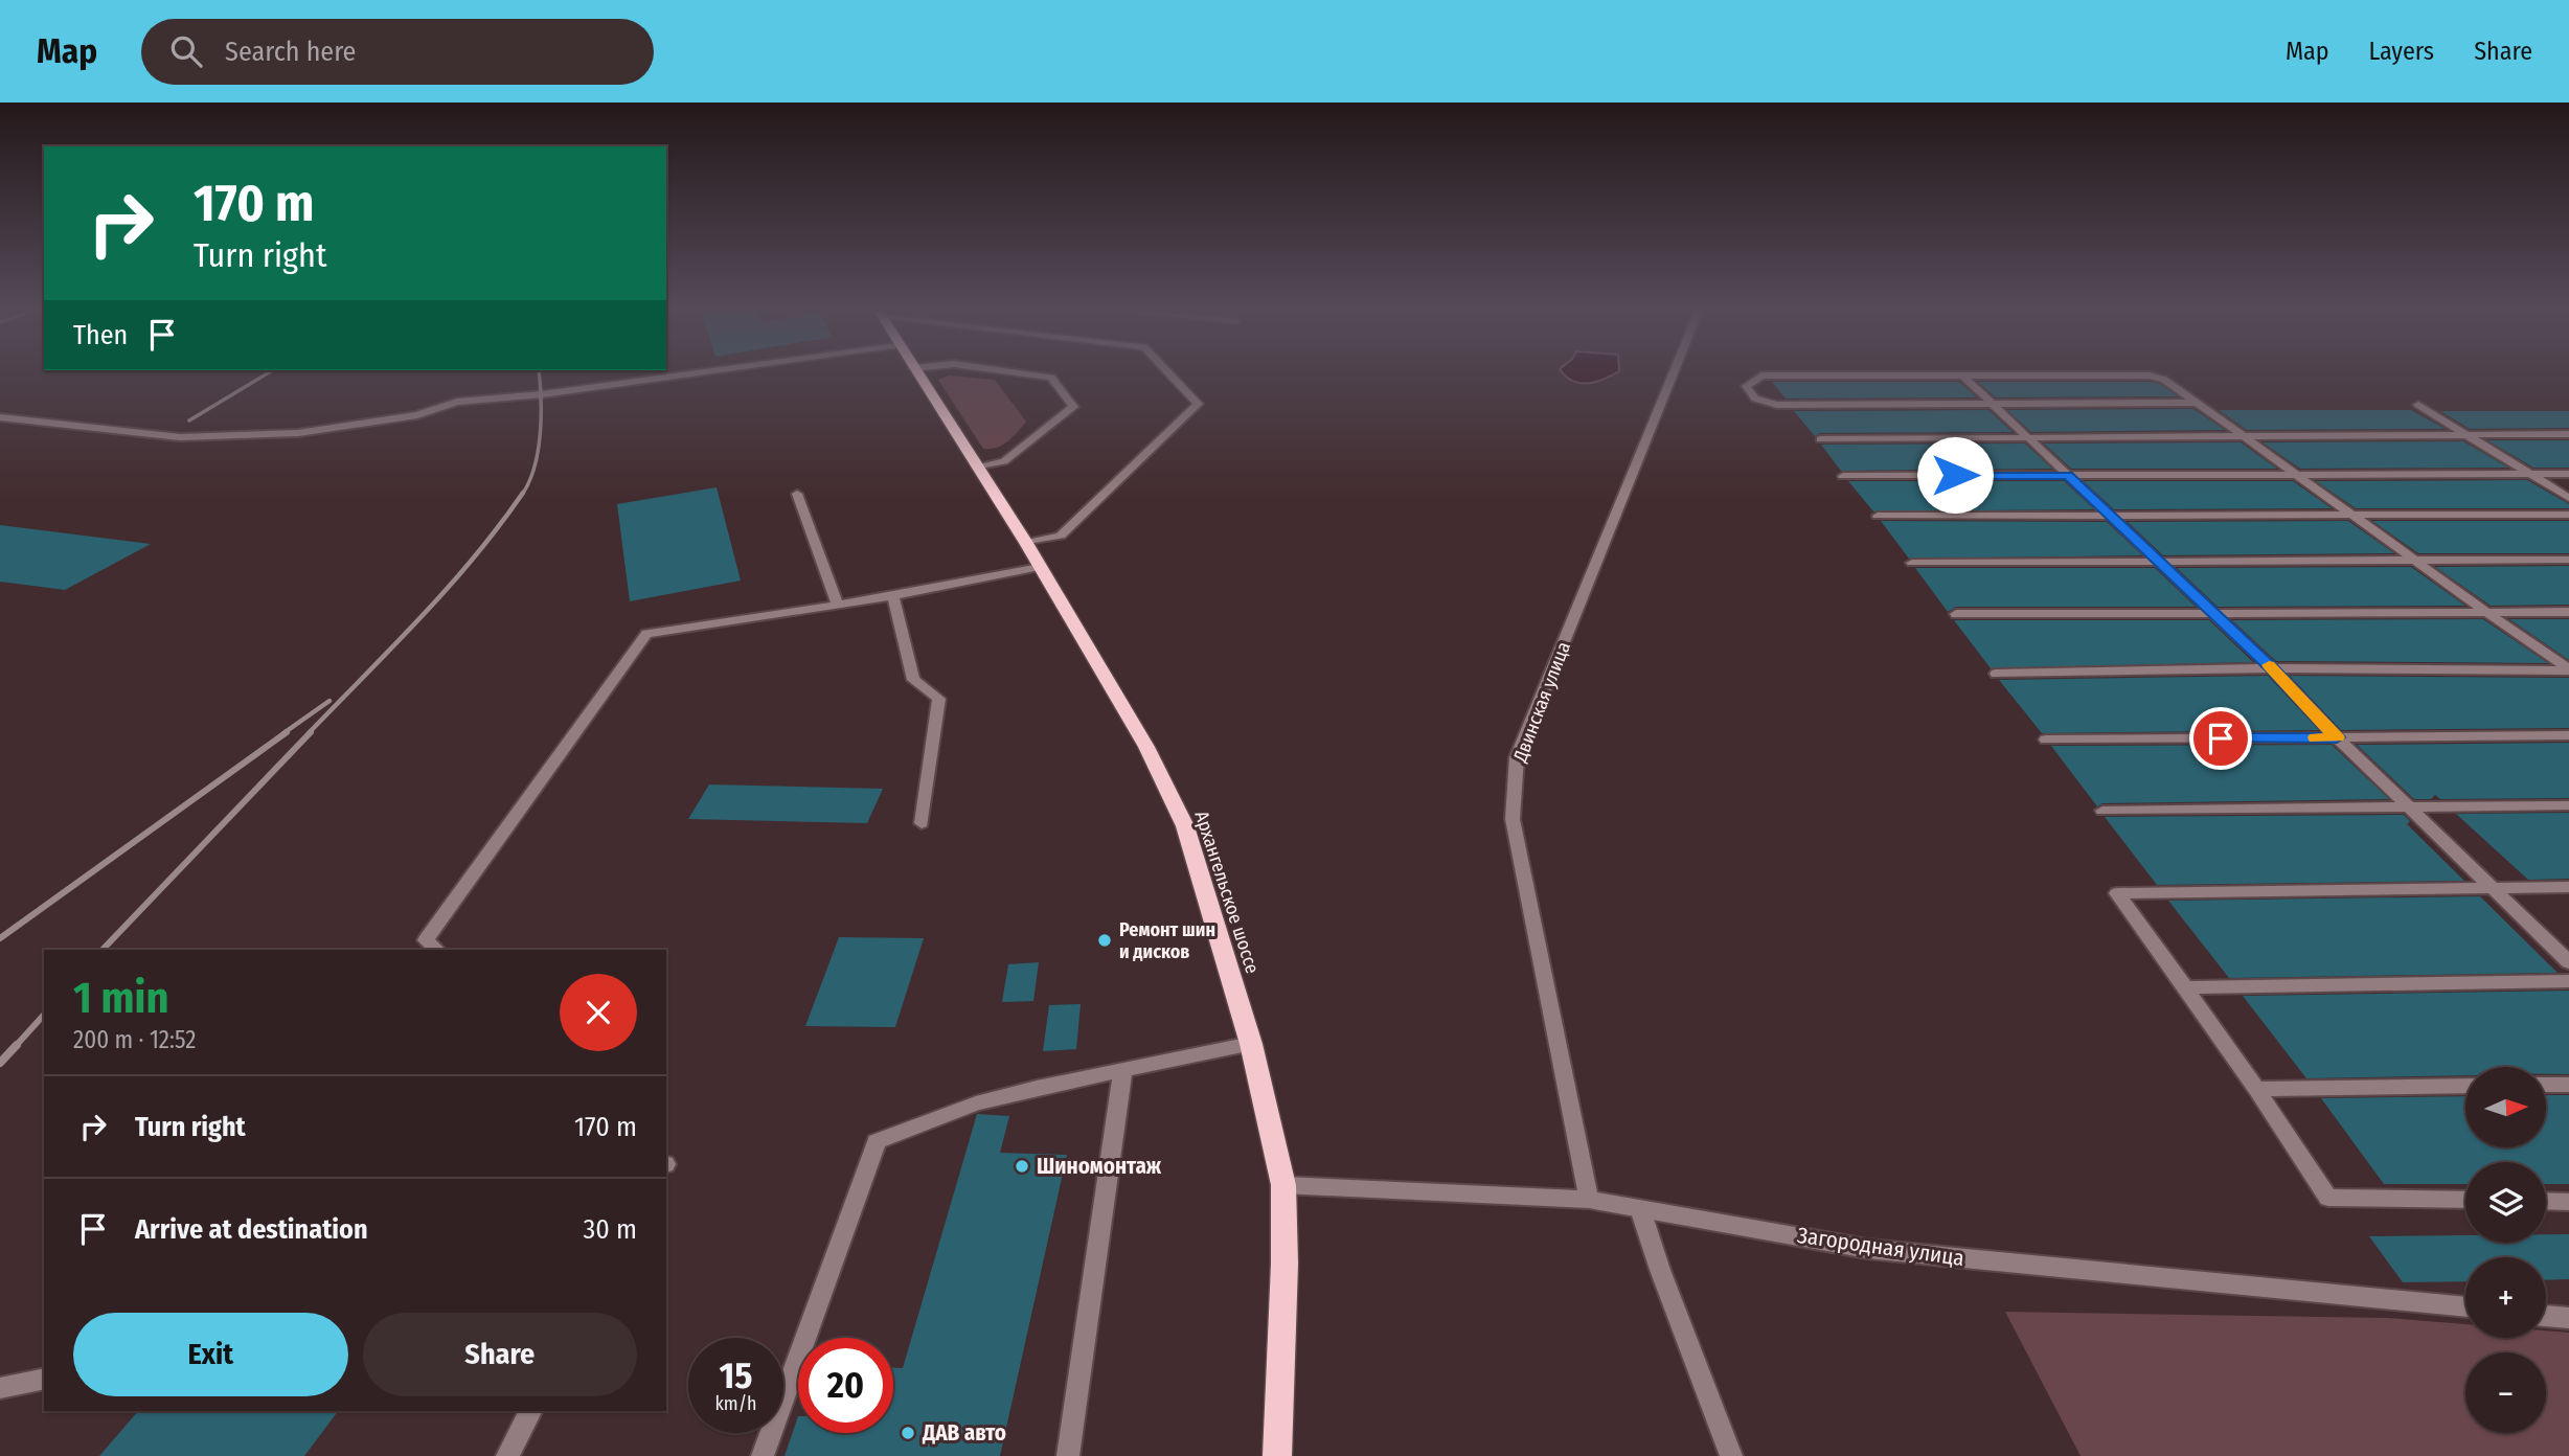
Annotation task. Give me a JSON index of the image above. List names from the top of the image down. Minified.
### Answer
{"streets":{"main road":["Архангельское шоссе"],"street":["Двинская улица","Загородная улица"]},"crossings":[["Двинская улица","Загородная улица"],["Архангельское шоссе","Загородная улица"]],"places":["Ремонт шин и дисков","Шиномонтаж","ДАВ авто"],"north":"right","page":{"header":"Map","search":"Search here","nav":["Map","Layers","Share"],"turn":["170 m","Turn right"],"then":"Then","heading":["1 min","200 m · 12:52"],"map_buttons":["+","−"],"list":[{"name":"Turn right","value":"170 m"},{"name":"Arrive at destination","value":"30 m"}],"buttons":["Exit","Share"],"speed":"15 km/h","limit":"20"}}
